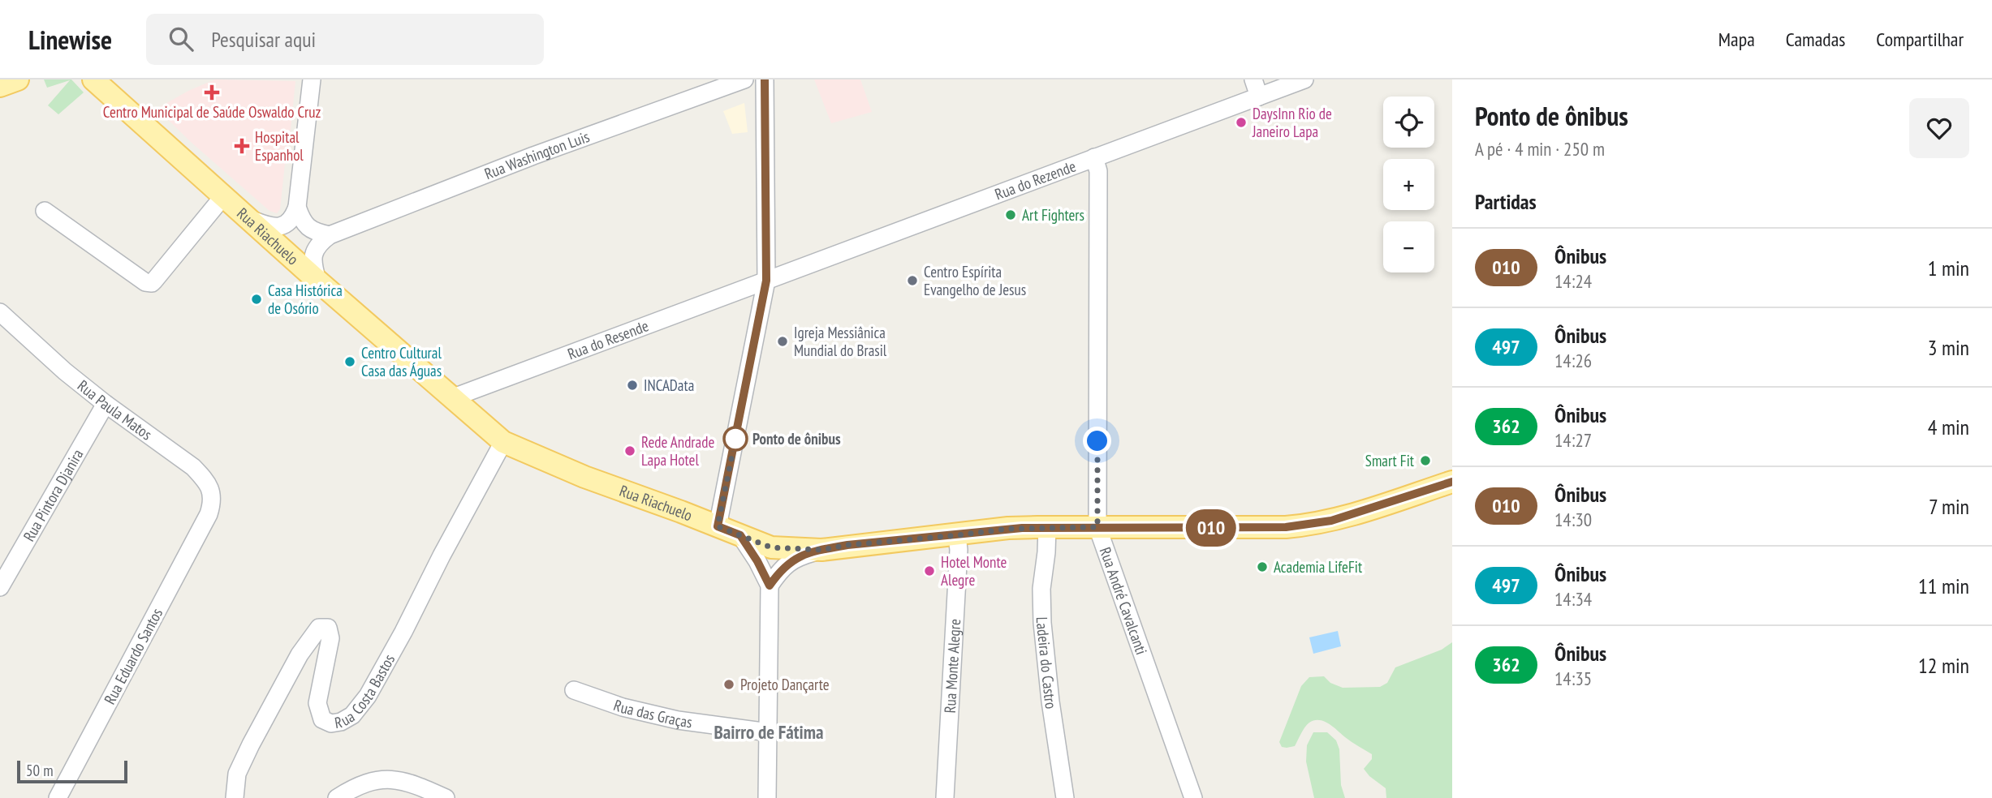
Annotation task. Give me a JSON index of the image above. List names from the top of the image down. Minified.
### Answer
{"streets":{"main road":["Rua Riachuelo"],"street":["Rua Washington Luis","Rua do Rezende","Rua do Resende","Rua Paula Matos","Rua Pintora Djanira","Rua André Cavalcanti","Rua Eduardo Santos","Ladeira do Castro","Rua Monte Alegre","Rua Costa Bastos","Rua das Graças"]},"crossings":[["Rua do Rezende","Rua do Resende"],["Rua do Rezende","Rua André Cavalcanti"],["Rua Riachuelo","Rua do Resende"],["Rua Riachuelo","Rua André Cavalcanti"],["Rua Riachuelo","Ladeira do Castro"],["Rua Riachuelo","Rua Monte Alegre"],["Rua Riachuelo","Rua Costa Bastos"],["Rua Paula Matos","Rua Pintora Djanira"],["Rua Paula Matos","Rua Eduardo Santos"]],"districts":["Bairro de Fátima"],"places":{"health":["Centro Municipal de Saúde Oswaldo Cruz","Hospital Espanhol"],"other":["DaysInn Rio de Janeiro Lapa","Art Fighters","Centro Espírita Evangelho de Jesus","Casa Histórica de Osório","Igreja Messiânica Mundial do Brasil","Centro Cultural Casa das Águas","INCAData","Ponto de ônibus","Rede Andrade Lapa Hotel","Smart Fit","Academia LifeFit","Hotel Monte Alegre","Projeto Dançarte"]},"lines":["bus line 010"],"scale_bar":"50 m","page":{"header":"Linewise","search":"Pesquisar aqui","nav":["Mapa","Camadas","Compartilhar"],"on_map":"010","heading":[["Ponto de ônibus","A pé · 4 min · 250 m"],"Partidas"],"map_buttons":["+","−"],"list":[{"mark":"010","name":"Ônibus","note":"14:24","value":"1 min"},{"mark":"497","name":"Ônibus","note":"14:26","value":"3 min"},{"mark":"362","name":"Ônibus","note":"14:27","value":"4 min"},{"mark":"010","name":"Ônibus","note":"14:30","value":"7 min"},{"mark":"497","name":"Ônibus","note":"14:34","value":"11 min"},{"mark":"362","name":"Ônibus","note":"14:35","value":"12 min"}],"scale":"50 m"}}
